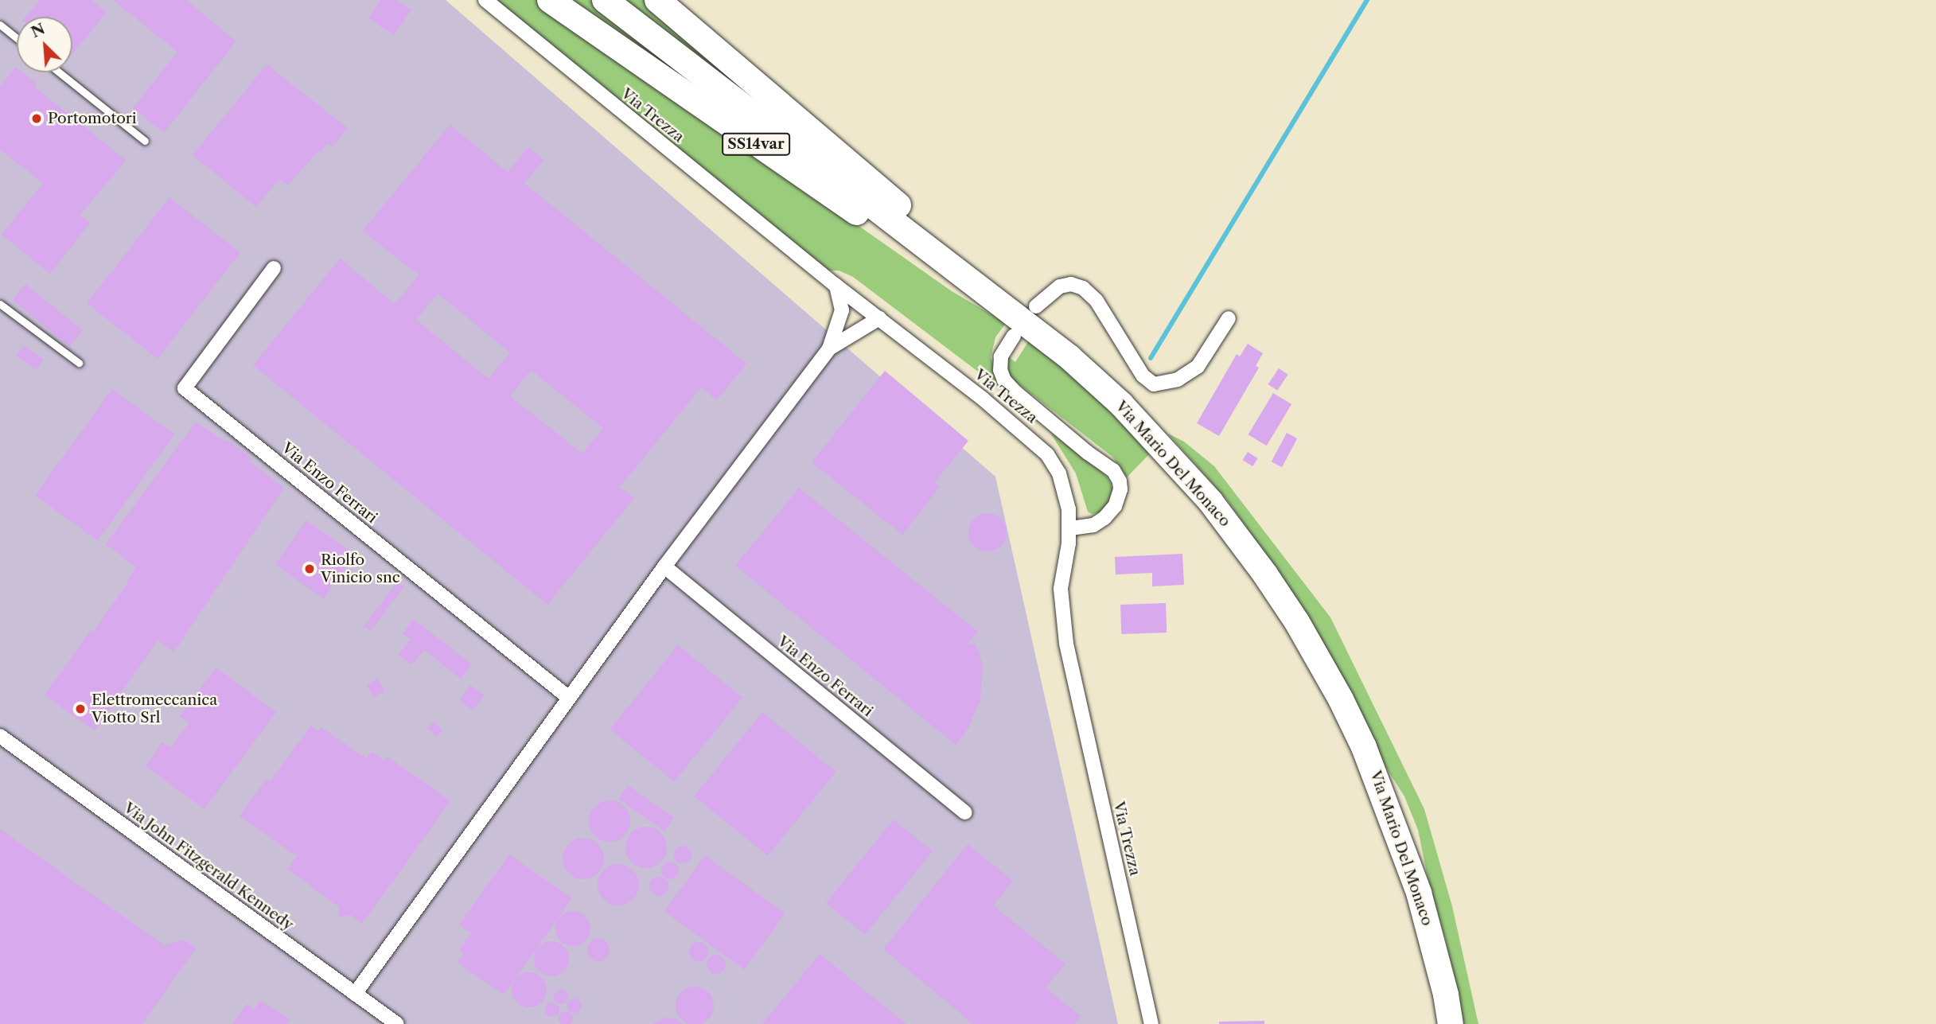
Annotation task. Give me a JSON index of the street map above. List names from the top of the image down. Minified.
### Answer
{"streets":{"highway":["SS14var","Via Mario Del Monaco"],"street":["Via Trezza","Via Enzo Ferrari","Via John Fitzgerald Kennedy"]},"crossings":[["SS14var","Via Mario Del Monaco"]],"places":["Portomotori","Riolfo Vinicio snc","Elettromeccanica Viotto Srl"],"north":"top left"}
